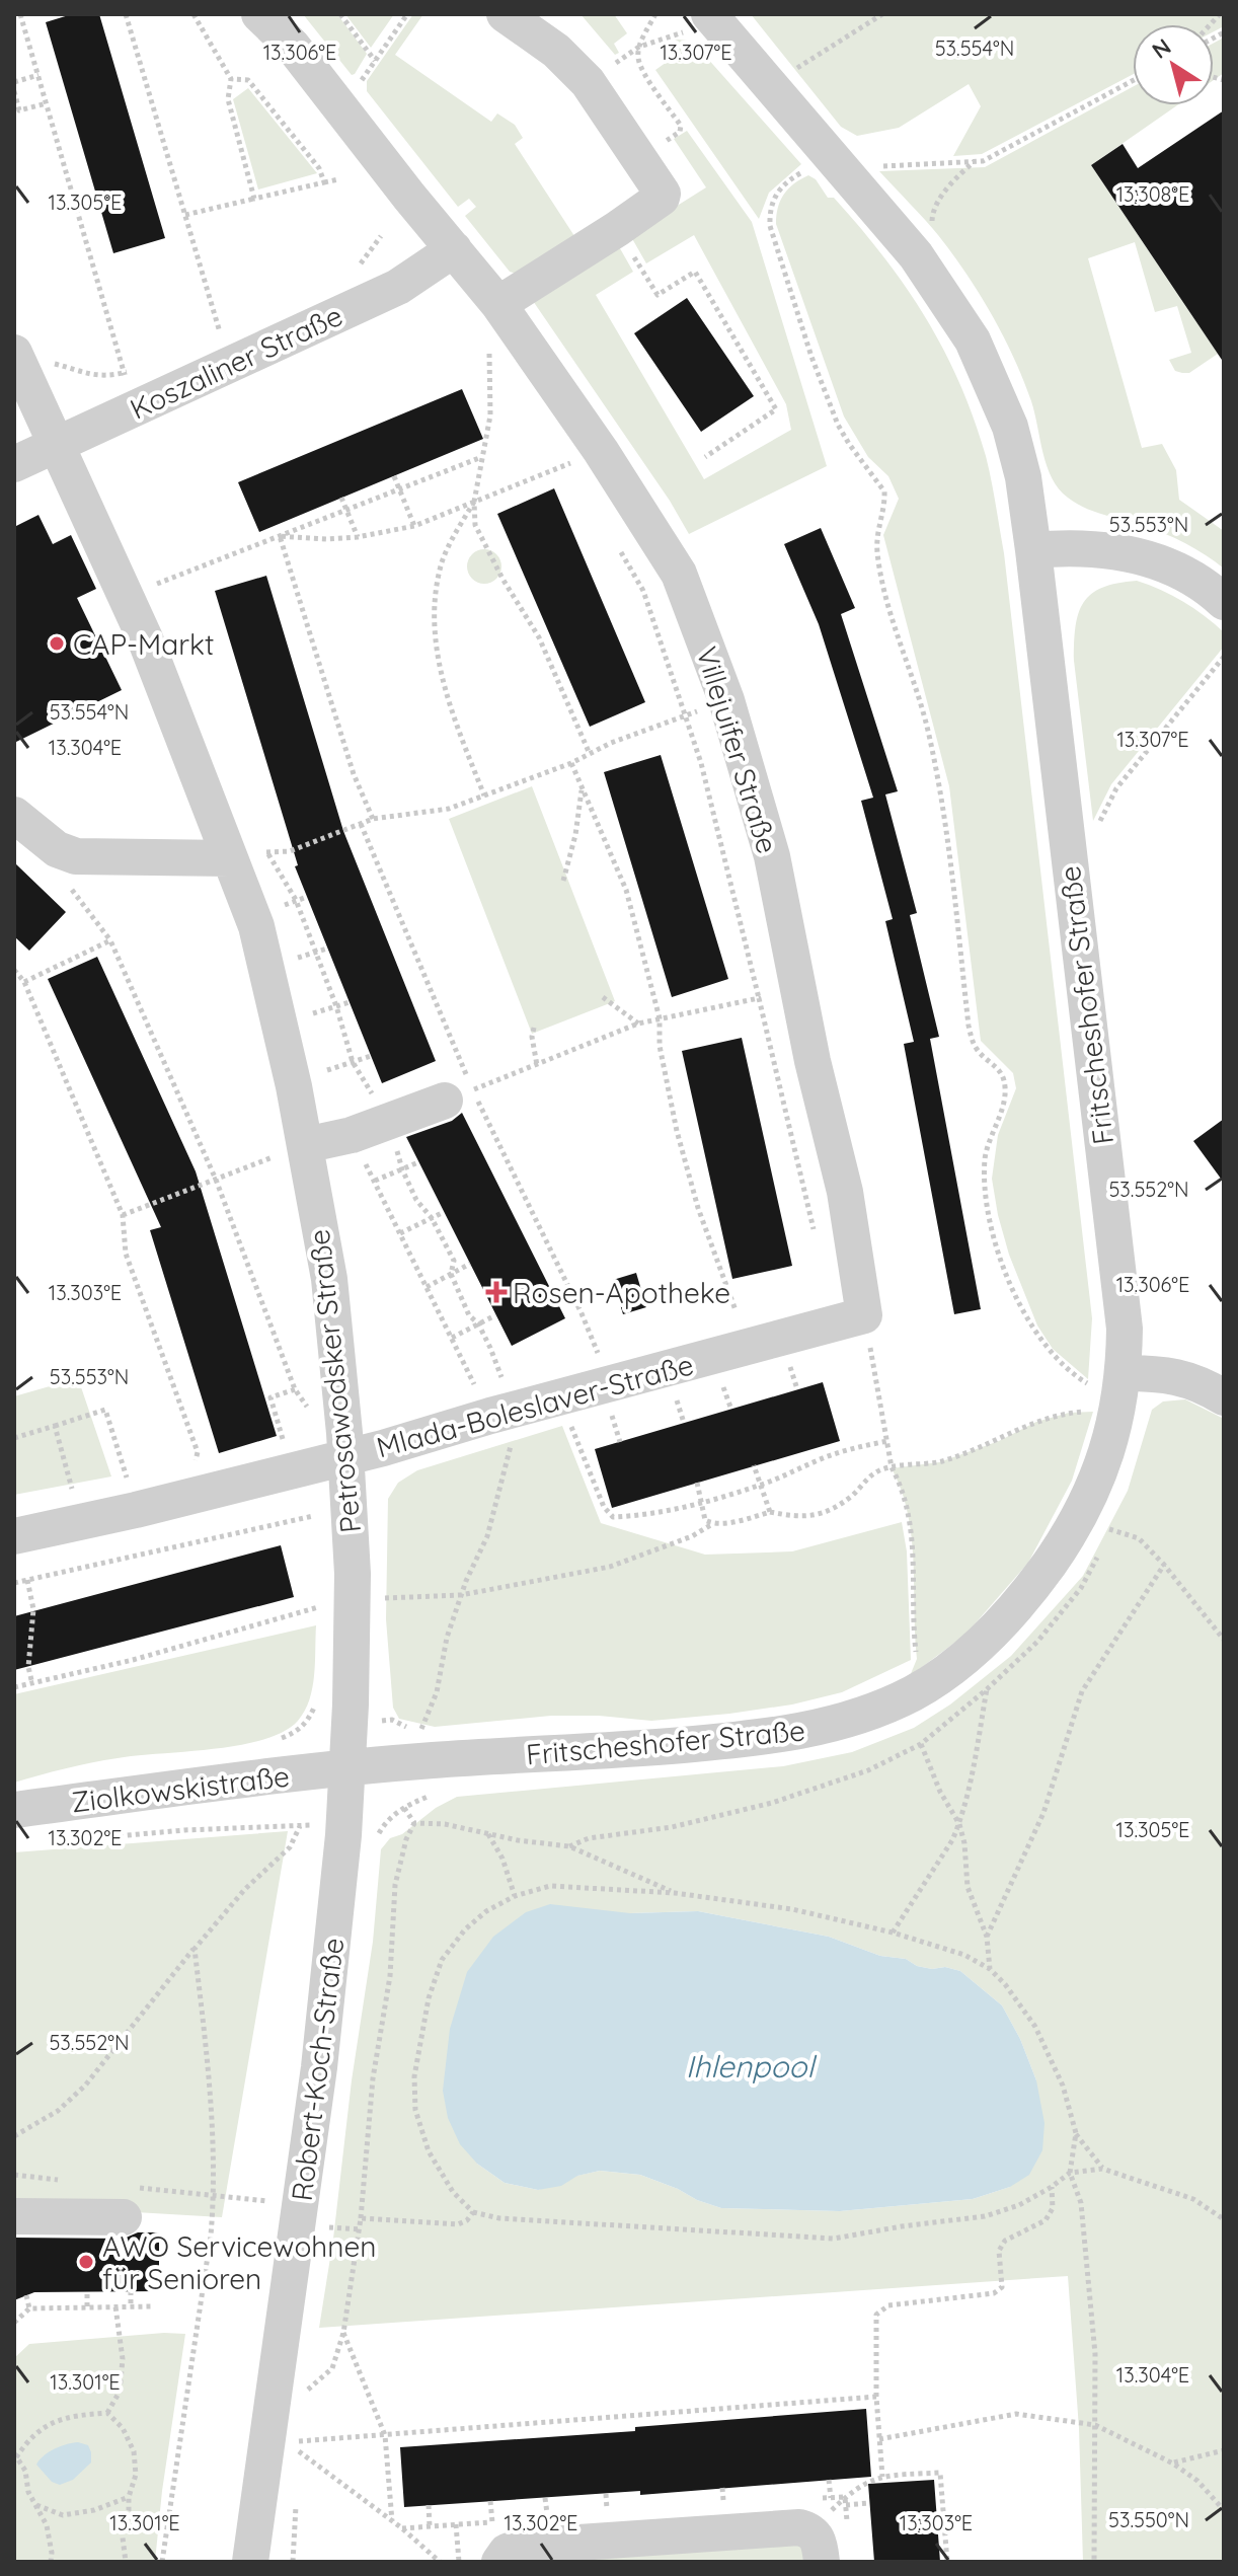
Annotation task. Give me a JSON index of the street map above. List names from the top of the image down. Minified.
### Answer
{"streets":{"street":["Koszaliner Straße","Villejuifer Straße","Fritscheshofer Straße","Petrosawodsker Straße","Mlada-Boleslaver-Straße","Ziolkowskistraße","Robert-Koch-Straße"]},"crossings":[["Koszaliner Straße","Villejuifer Straße"],["Koszaliner Straße","Petrosawodsker Straße"],["Villejuifer Straße","Mlada-Boleslaver-Straße"],["Fritscheshofer Straße","Petrosawodsker Straße"],["Fritscheshofer Straße","Ziolkowskistraße"],["Fritscheshofer Straße","Robert-Koch-Straße"],["Petrosawodsker Straße","Mlada-Boleslaver-Straße"],["Petrosawodsker Straße","Ziolkowskistraße"],["Petrosawodsker Straße","Robert-Koch-Straße"],["Ziolkowskistraße","Robert-Koch-Straße"]],"water":["Ihlenpool"],"places":{"other":["CAP-Markt","AWO Servicewohnen für Senioren"],"health":["Rosen-Apotheke"]},"north":"top left","coordinates":["53.554°N","13.306°E","13.307°E","13.308°E","13.305°E","53.553°N","13.304°E","53.552°N","13.303°E","13.302°E","13.301°E","53.550°N"]}
